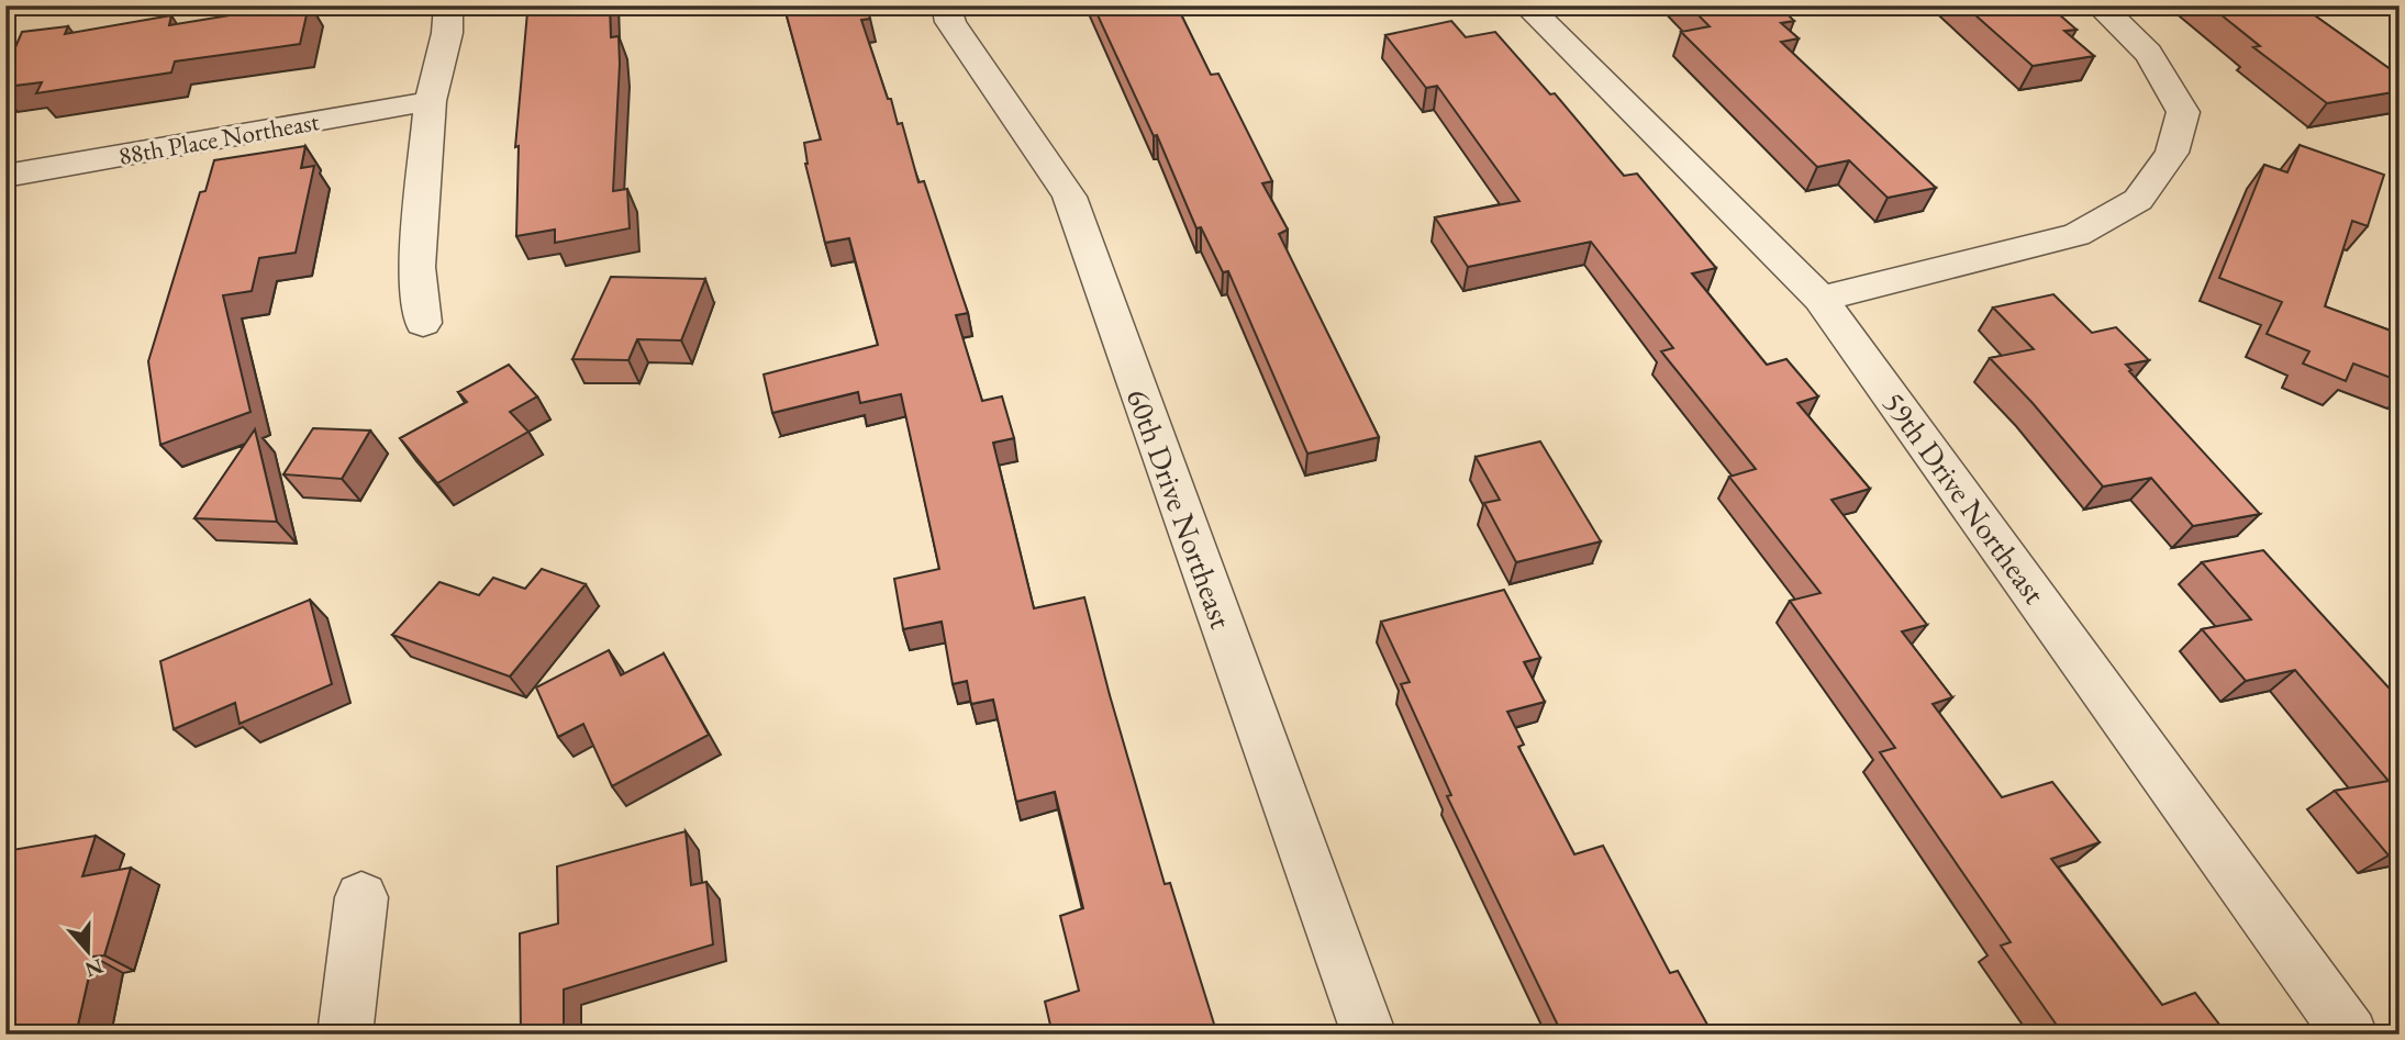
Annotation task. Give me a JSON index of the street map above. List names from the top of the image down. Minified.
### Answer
{"streets":{"street":["88th Place Northeast","59th Drive Northeast","60th Drive Northeast"]},"north":"bottom"}
